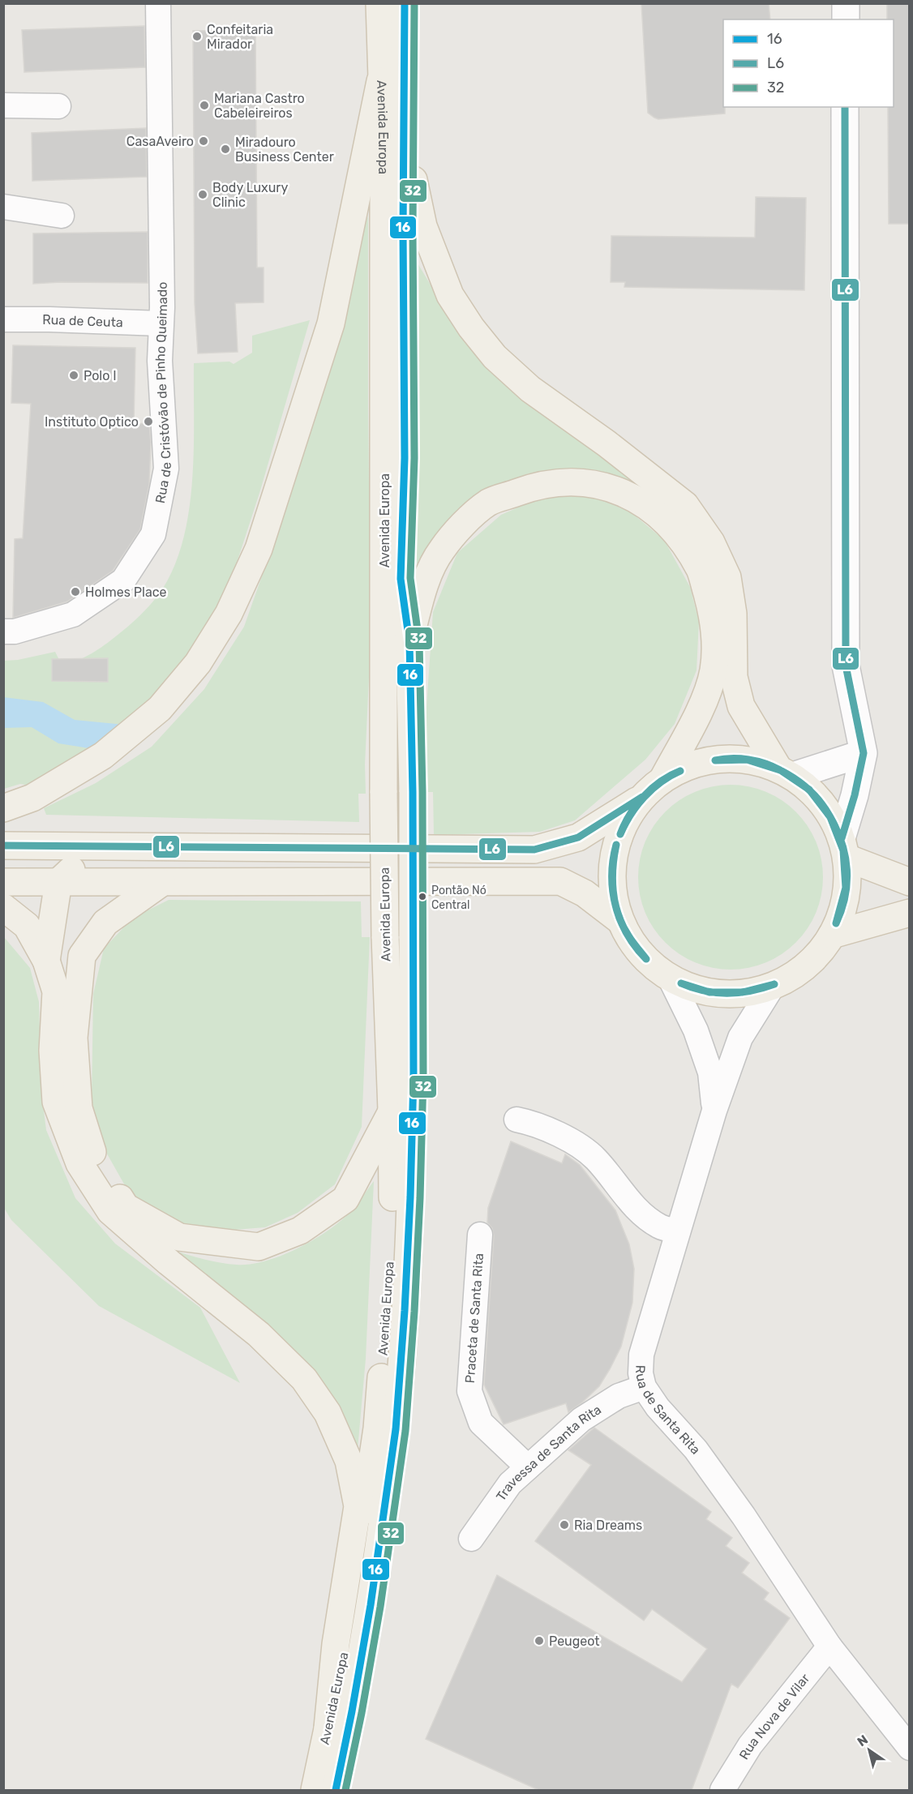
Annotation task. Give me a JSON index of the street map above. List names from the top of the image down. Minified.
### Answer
{"streets":{"main road":["Avenida Europa"],"street":["Rua de Ceuta","Rua de Cristóvão de Pinho Queimado","Praceta de Santa Rita","Rua de Santa Rita","Travessa de Santa Rita","Rua Nova de Vilar"]},"crossings":[["Rua de Ceuta","Rua de Cristóvão de Pinho Queimado"],["Praceta de Santa Rita","Travessa de Santa Rita"],["Rua de Santa Rita","Travessa de Santa Rita"],["Rua de Santa Rita","Rua Nova de Vilar"]],"places":["Confeitaria Mirador","Mariana Castro Cabeleireiros","CasaAveiro","Miradouro Business Center","Body Luxury Clinic","Polo I","Instituto Optico","Holmes Place","Pontão Nó Central","Ria Dreams","Peugeot"],"lines":["transit line 16","transit line 32","transit line L6"],"legend":["16","L6","32"],"north":"top left"}
